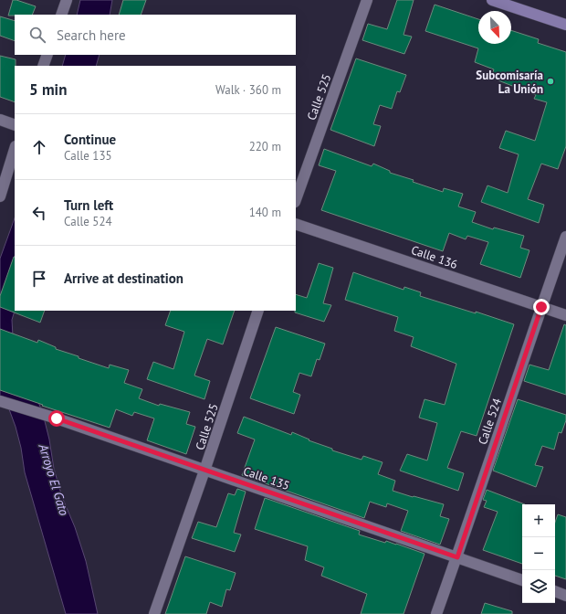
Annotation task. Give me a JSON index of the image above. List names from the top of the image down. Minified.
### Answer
{"streets":{"street":["Calle 525","Calle 136","Calle 524","Calle 135"]},"crossings":[["Calle 525","Calle 135"],["Calle 136","Calle 524"],["Calle 524","Calle 135"]],"water":["Arroyo El Gato"],"places":["Subcomisaría La Unión"],"north":"bottom right","page":{"search":"Search here","heading":["5 min","Walk · 360 m"],"list":[["Continue","Calle 135","220 m"],["Turn left","Calle 524","140 m"],"Arrive at destination"],"map_buttons":["+","−"]}}
